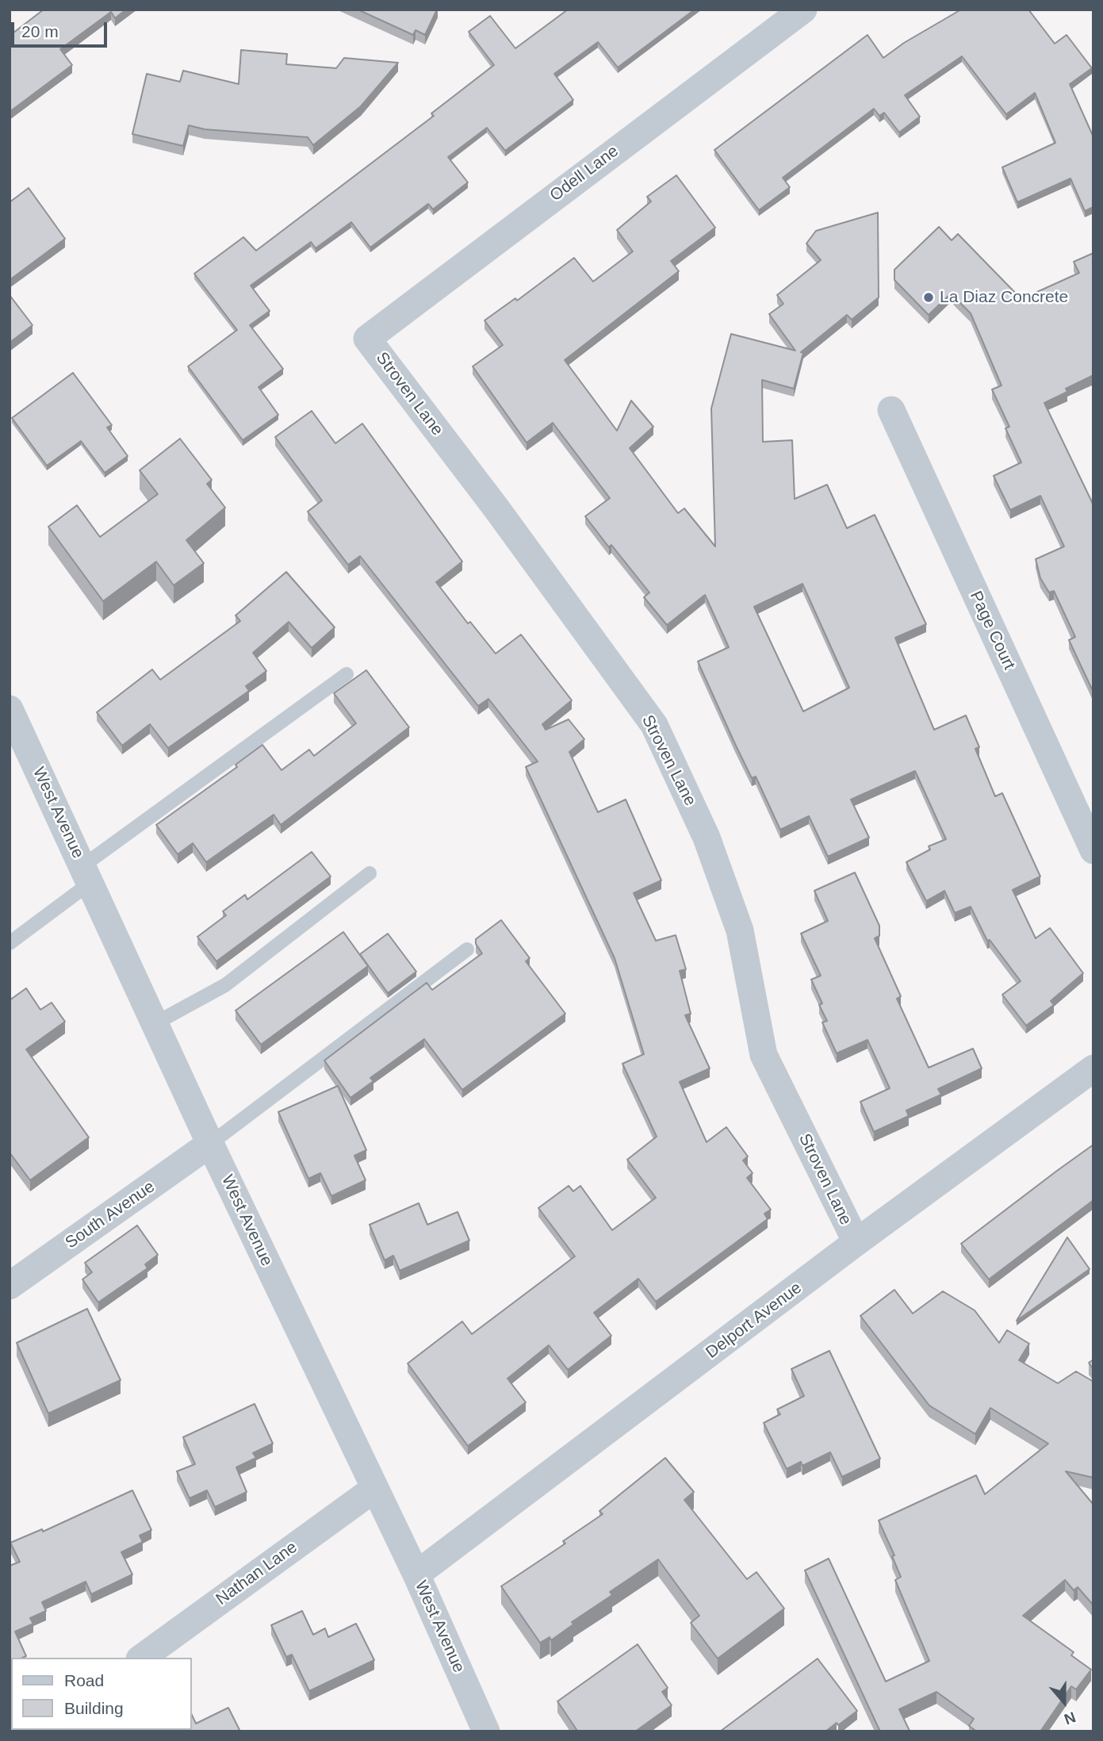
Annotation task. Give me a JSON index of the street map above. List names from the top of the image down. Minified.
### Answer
{"streets":{"street":["Odell Lane","Stroven Lane","Page Court","West Avenue","South Avenue","Delport Avenue","Nathan Lane"]},"crossings":[["Odell Lane","Stroven Lane"],["Stroven Lane","Delport Avenue"],["West Avenue","South Avenue"],["West Avenue","Delport Avenue"],["West Avenue","Nathan Lane"]],"places":["La Diaz Concrete"],"legend":["Road","Building"],"scale_bar":"20 m","north":"bottom"}
